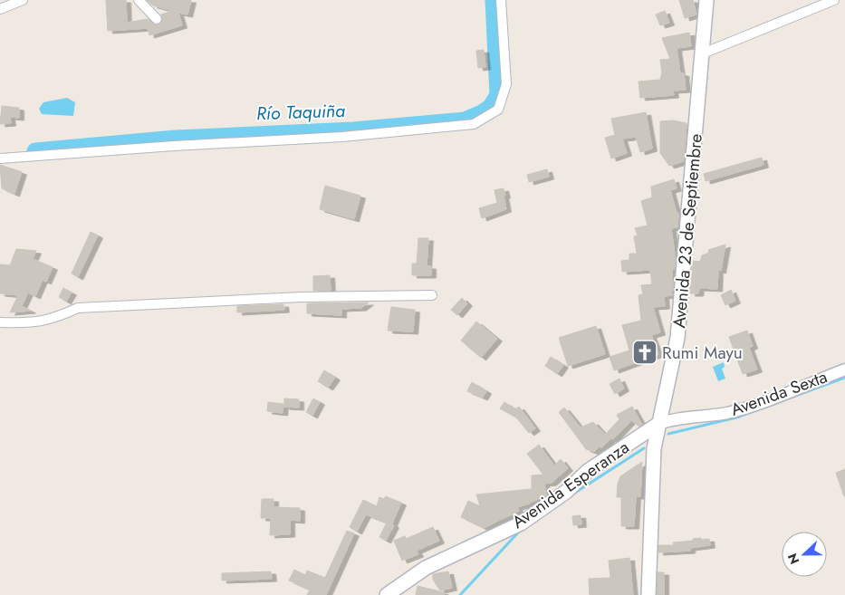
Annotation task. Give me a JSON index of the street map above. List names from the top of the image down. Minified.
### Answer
{"streets":{"main road":["Avenida 23 de Septiembre","Avenida Esperanza"],"street":["Avenida Sexta"]},"crossings":[["Avenida 23 de Septiembre","Avenida Sexta"],["Avenida 23 de Septiembre","Avenida Esperanza"],["Avenida Sexta","Avenida Esperanza"]],"water":["Río Taquiña"],"places":{"church":["Rumi Mayu"]},"north":"left"}
